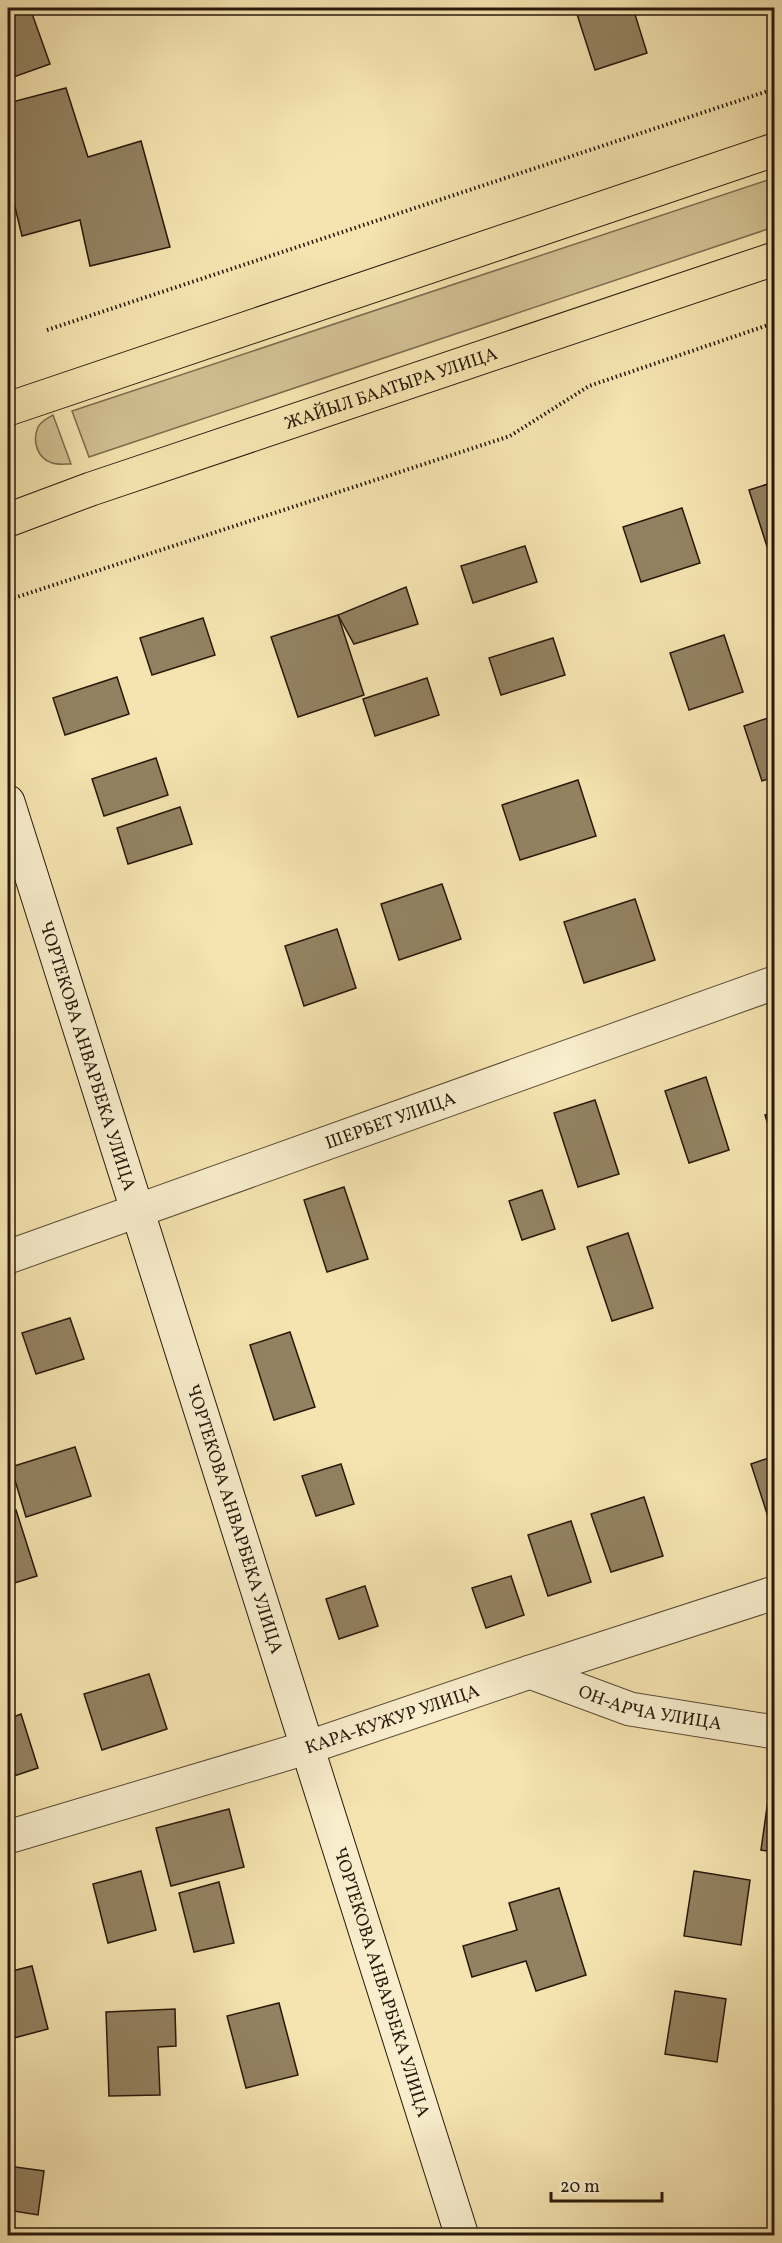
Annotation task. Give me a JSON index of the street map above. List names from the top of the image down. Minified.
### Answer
{"streets":{"main road":["ЖАЙЫЛ БААТЫРА УЛИЦА"],"street":["ЧОРТЕКОВА АНВАРБЕКА УЛИЦА","ШЕРБЕТ УЛИЦА","ОН-АРЧА УЛИЦА","КАРА-КУЖУР УЛИЦА"]},"crossings":[["ЧОРТЕКОВА АНВАРБЕКА УЛИЦА","ШЕРБЕТ УЛИЦА"],["ЧОРТЕКОВА АНВАРБЕКА УЛИЦА","КАРА-КУЖУР УЛИЦА"],["ОН-АРЧА УЛИЦА","КАРА-КУЖУР УЛИЦА"]],"scale_bar":"20 m"}
